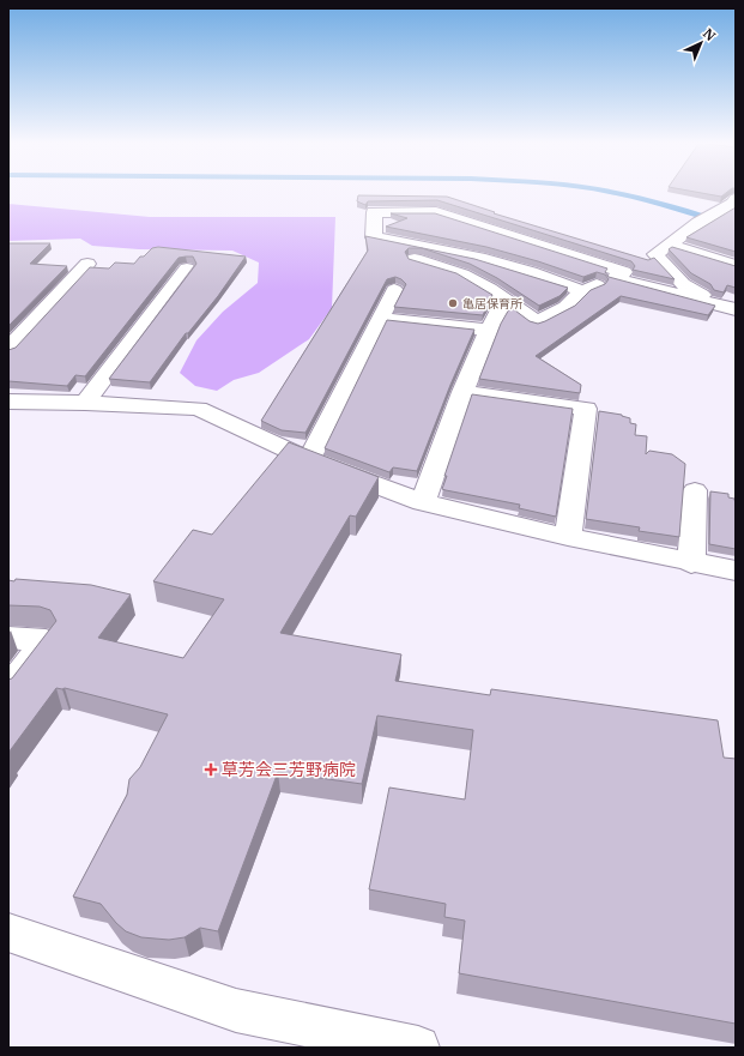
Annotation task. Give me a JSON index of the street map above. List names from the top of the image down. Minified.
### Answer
{"places":{"other":["亀居保育所"],"health":["草芳会三芳野病院"]},"north":"top right"}
